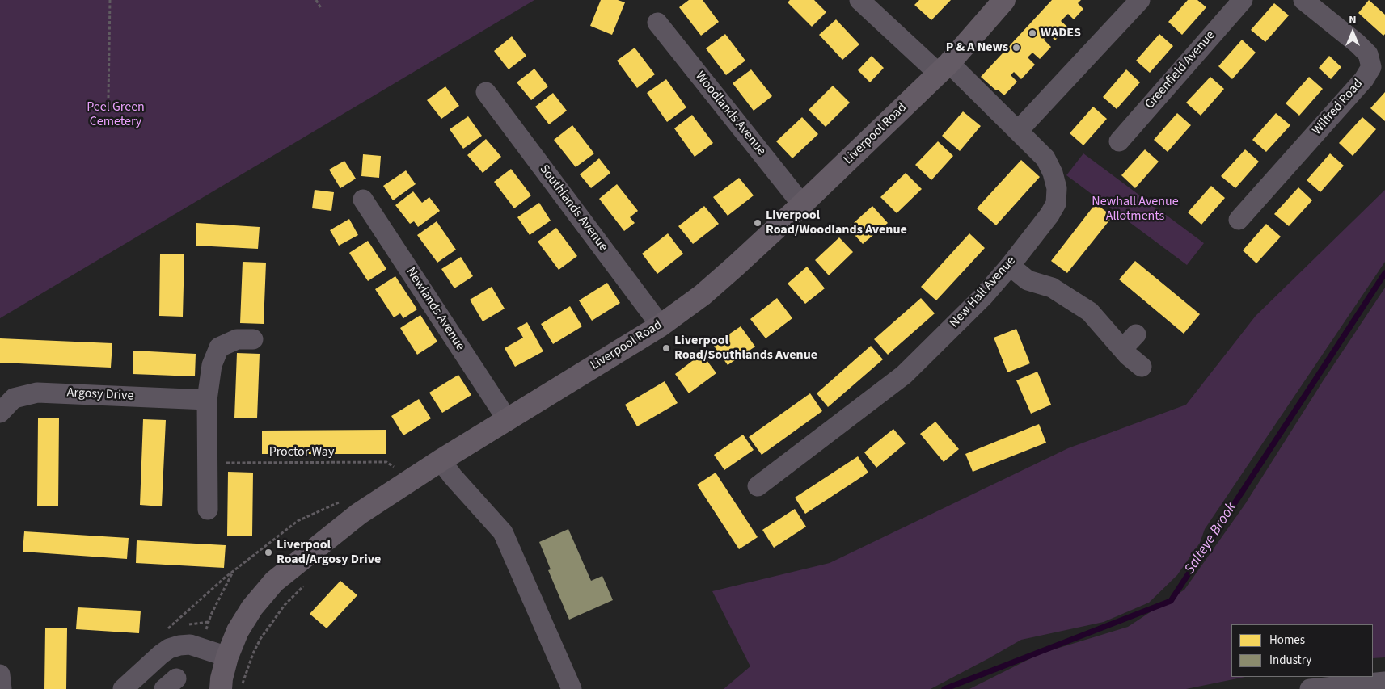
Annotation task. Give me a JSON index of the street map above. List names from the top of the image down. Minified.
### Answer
{"streets":{"highway":["Liverpool Road"],"street":["Greenfield Avenue","Wilfred Road","Woodlands Avenue","Southlands Avenue","New Hall Avenue","Newlands Avenue","Argosy Drive"],"path":["Proctor Way"]},"crossings":[["Woodlands Avenue","Liverpool Road"],["Liverpool Road","Southlands Avenue"],["Liverpool Road","New Hall Avenue"],["Liverpool Road","Newlands Avenue"]],"water":["Salteye Brook"],"parks":["Peel Green Cemetery","Newhall Avenue Allotments"],"places":["WADES","P & A News","Liverpool Road/Woodlands Avenue","Liverpool Road/Southlands Avenue","Liverpool Road/Argosy Drive"],"legend":["Homes","Industry"],"north":"top"}
